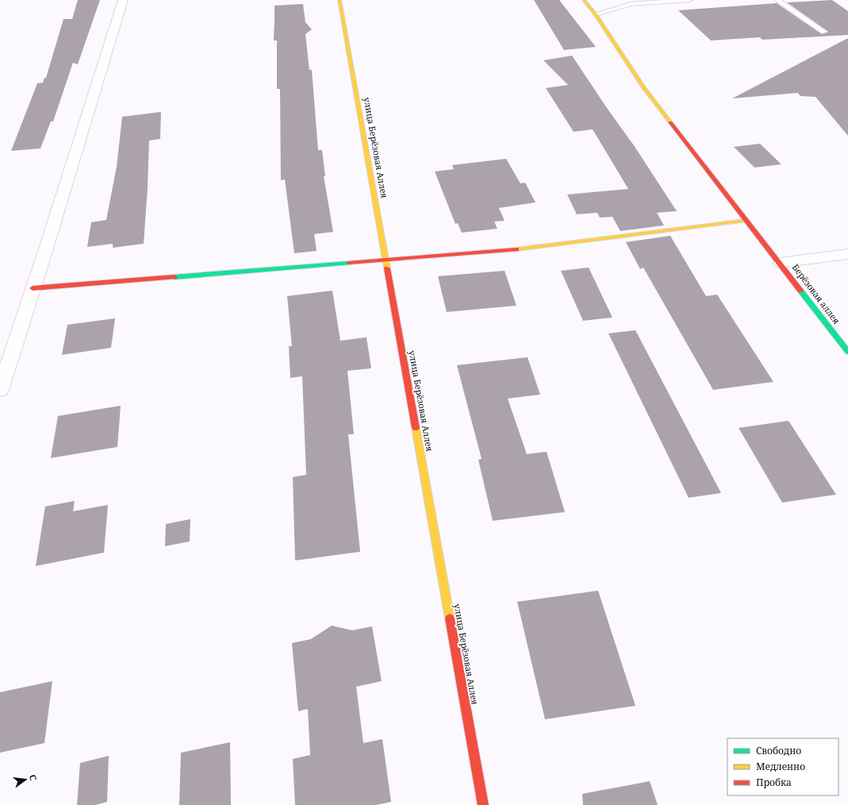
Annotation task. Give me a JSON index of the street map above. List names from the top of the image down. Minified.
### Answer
{"streets":{"street":["улица Берёзовая Аллея","Берёзовая аллея"]},"legend":["Свободно","Медленно","Пробка"],"north":"right"}
